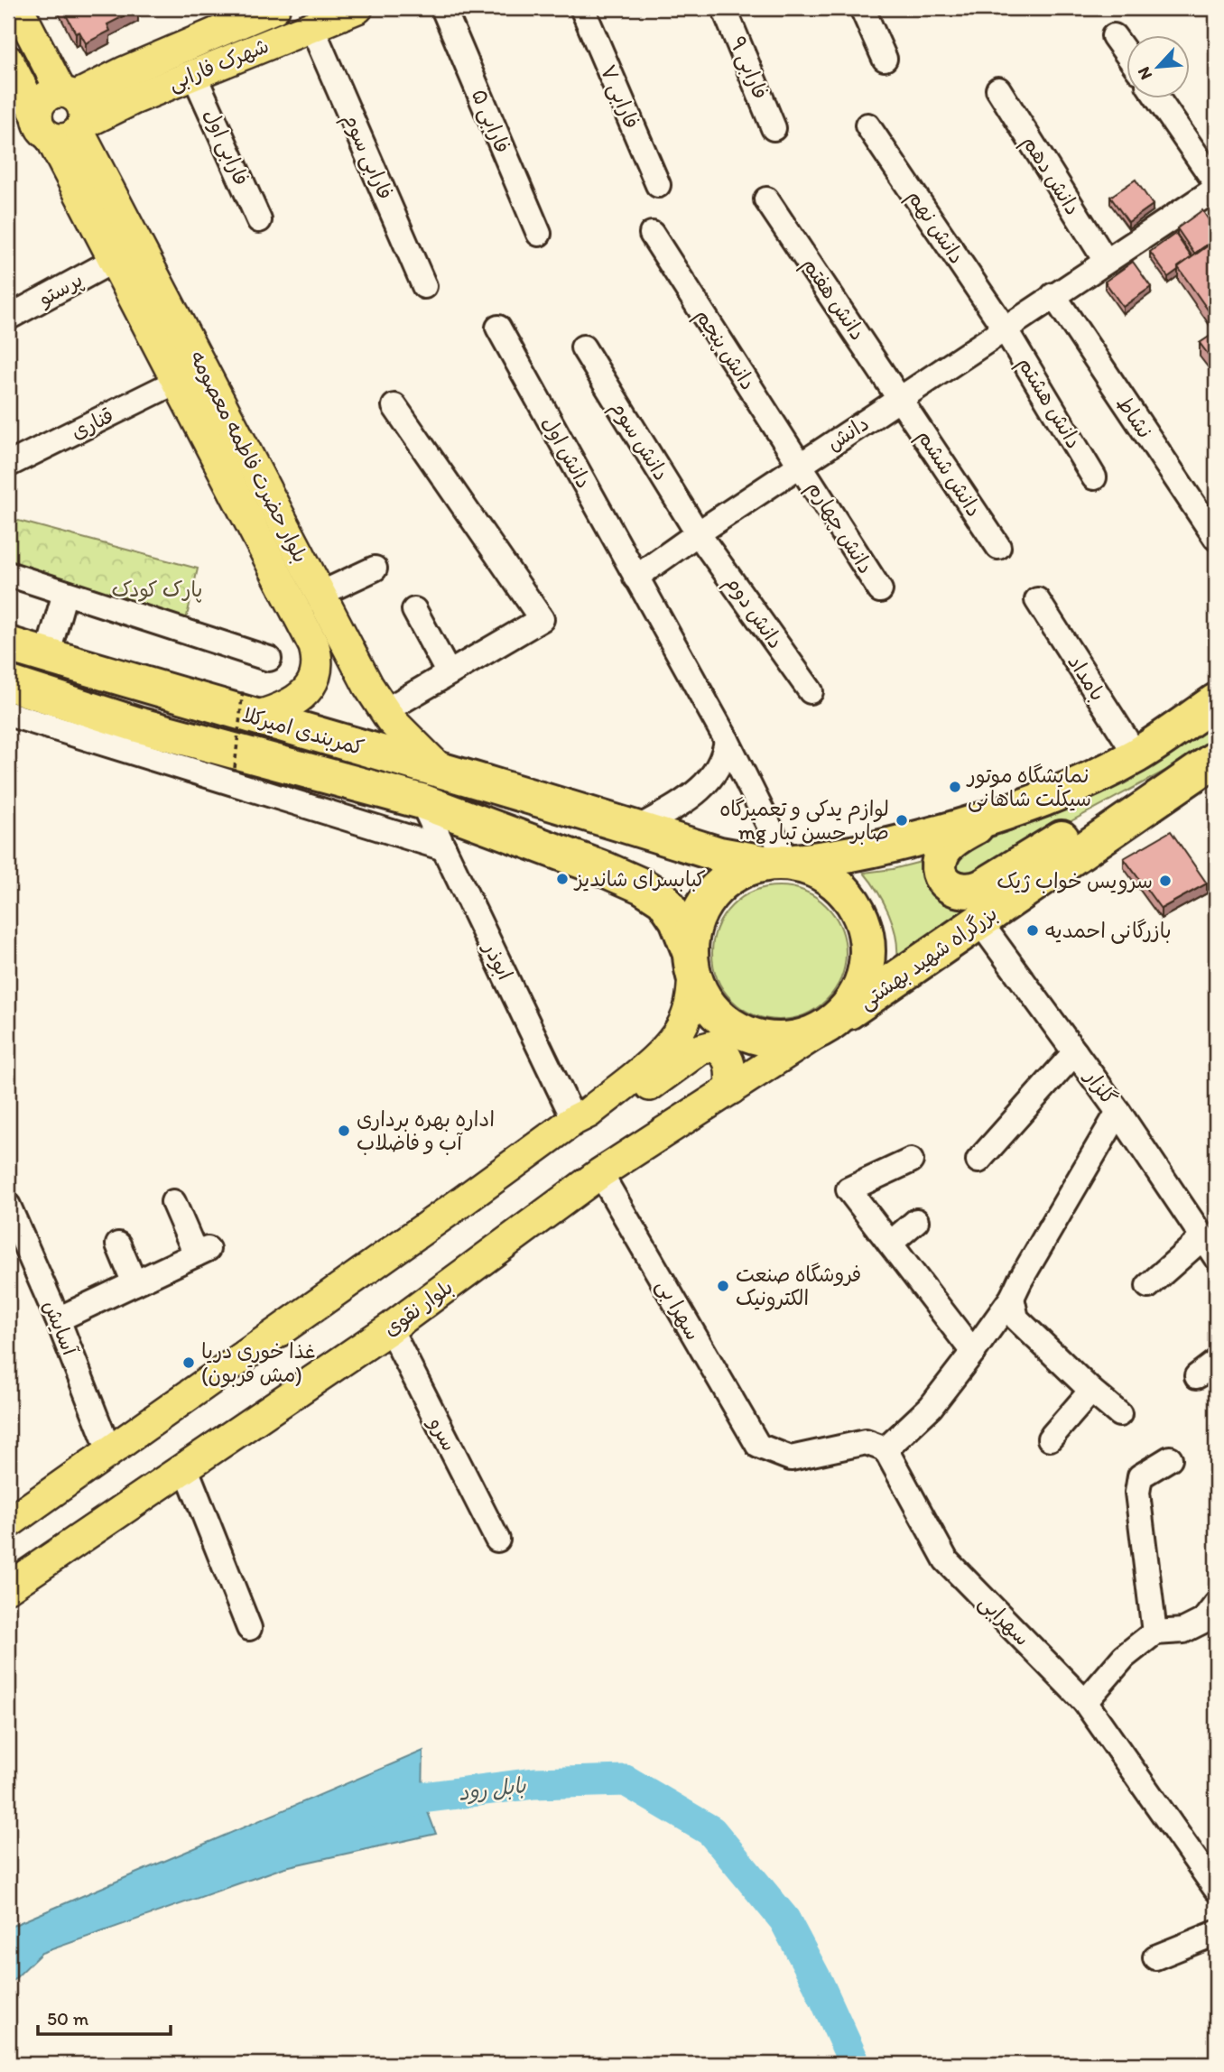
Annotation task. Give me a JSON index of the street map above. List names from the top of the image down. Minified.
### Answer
{"streets":{"highway":["کمربندی امیرکلا","بزرگراه شهید بهشتی"],"main road":["شهرک فارابی","بلوار حضرت فاطمه معصومه","بلوار نقوی"],"street":["فارابی ۹","فارابی ۷","فارابی ۵","فارابی اول","فارابی سوم","دانش دهم","دانش نهم","پرستو","دانش هفتم","دانش پنجم","دانش هشتم","نشاط","قناری","دانش","دانش سوم","دانش اول","دانش ششم","دانش چهارم","دانش دوم","بامداد","ابوذر","گلزار","سهرا بی","آسایش","سرو","سهرابی"]},"crossings":[["شهرک فارابی","فارابی اول"],["شهرک فارابی","فارابی سوم"],["شهرک فارابی","بلوار حضرت فاطمه معصومه"],["دانش دهم","دانش"],["دانش نهم","دانش هشتم"],["دانش نهم","دانش"],["پرستو","بلوار حضرت فاطمه معصومه"],["دانش هفتم","دانش"],["دانش هفتم","دانش ششم"],["دانش پنجم","دانش"],["دانش پنجم","دانش چهارم"],["دانش هشتم","دانش"],["نشاط","دانش"],["قناری","بلوار حضرت فاطمه معصومه"],["دانش","دانش سوم"],["دانش","دانش اول"],["دانش","دانش ششم"],["دانش","دانش چهارم"],["دانش","دانش دوم"],["دانش سوم","دانش دوم"],["بلوار حضرت فاطمه معصومه","کمربندی امیرکلا"],["کمربندی امیرکلا","بزرگراه شهید بهشتی"],["کمربندی امیرکلا","ابوذر"],["کمربندی امیرکلا","بلوار نقوی"],["بزرگراه شهید بهشتی","گلزار"],["بزرگراه شهید بهشتی","بلوار نقوی"],["بلوار نقوی","سهرا بی"],["بلوار نقوی","سرو"],["سهرا بی","سهرابی"]],"water":["بابل رود"],"parks":["پارک کودک"],"places":["نمایشگاه موتور سیکلت شاهانی","لوازم یدکی و تعمیرگاه mg صابر حسن تبار","کبابسرای شاندیز","سرویس خواب ژیک","بازرگانی احمدیه","اداره بهره برداری آب و فاضلاب","فروشگاه صنعت الکترونیک","غذا خوری دریا (مش قربون)"],"scale_bar":"50 m","north":"bottom left"}
